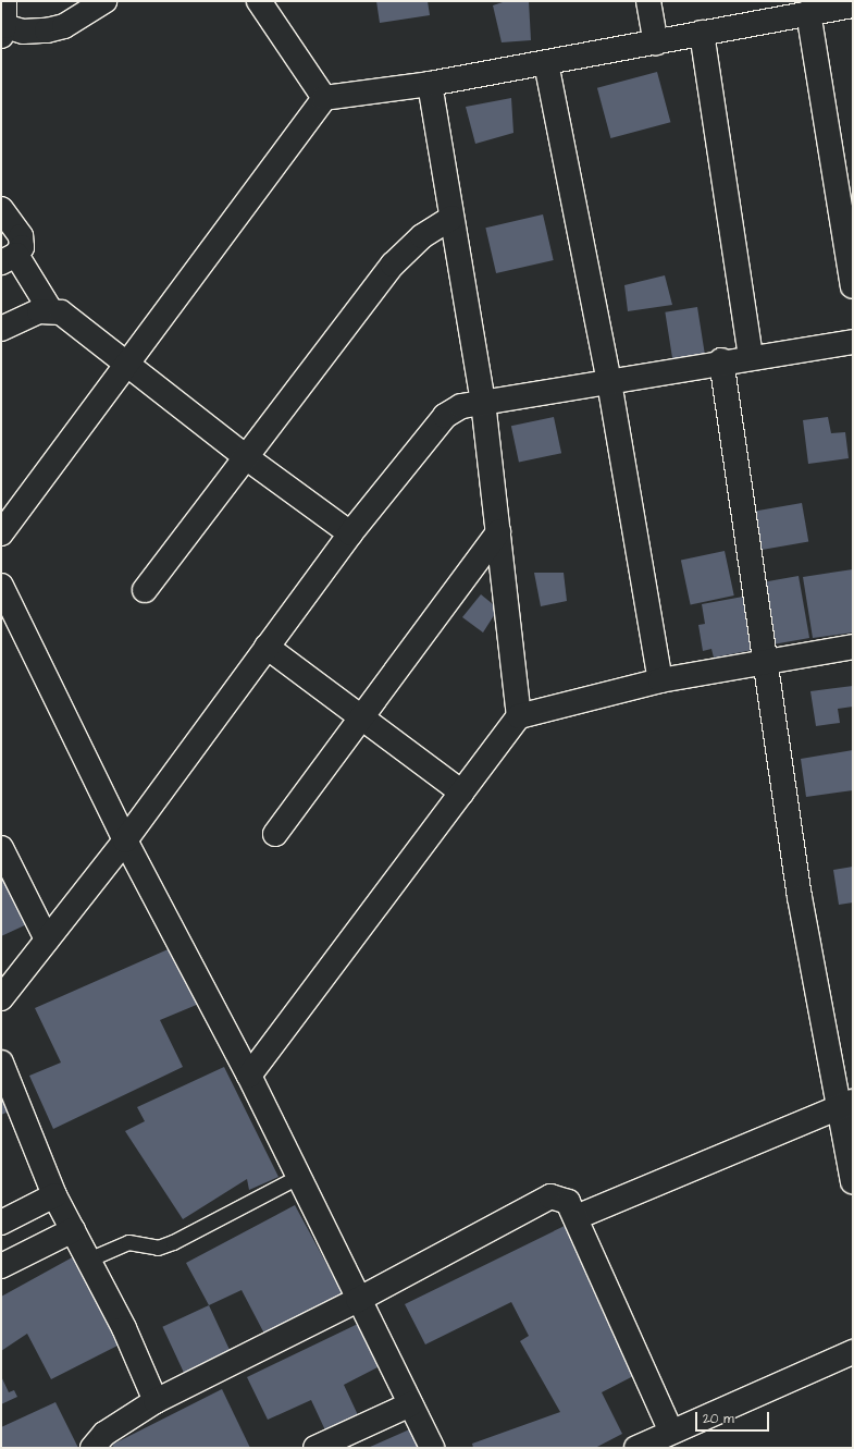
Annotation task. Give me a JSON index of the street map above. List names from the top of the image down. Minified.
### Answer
{"scale_bar":"20 m"}
